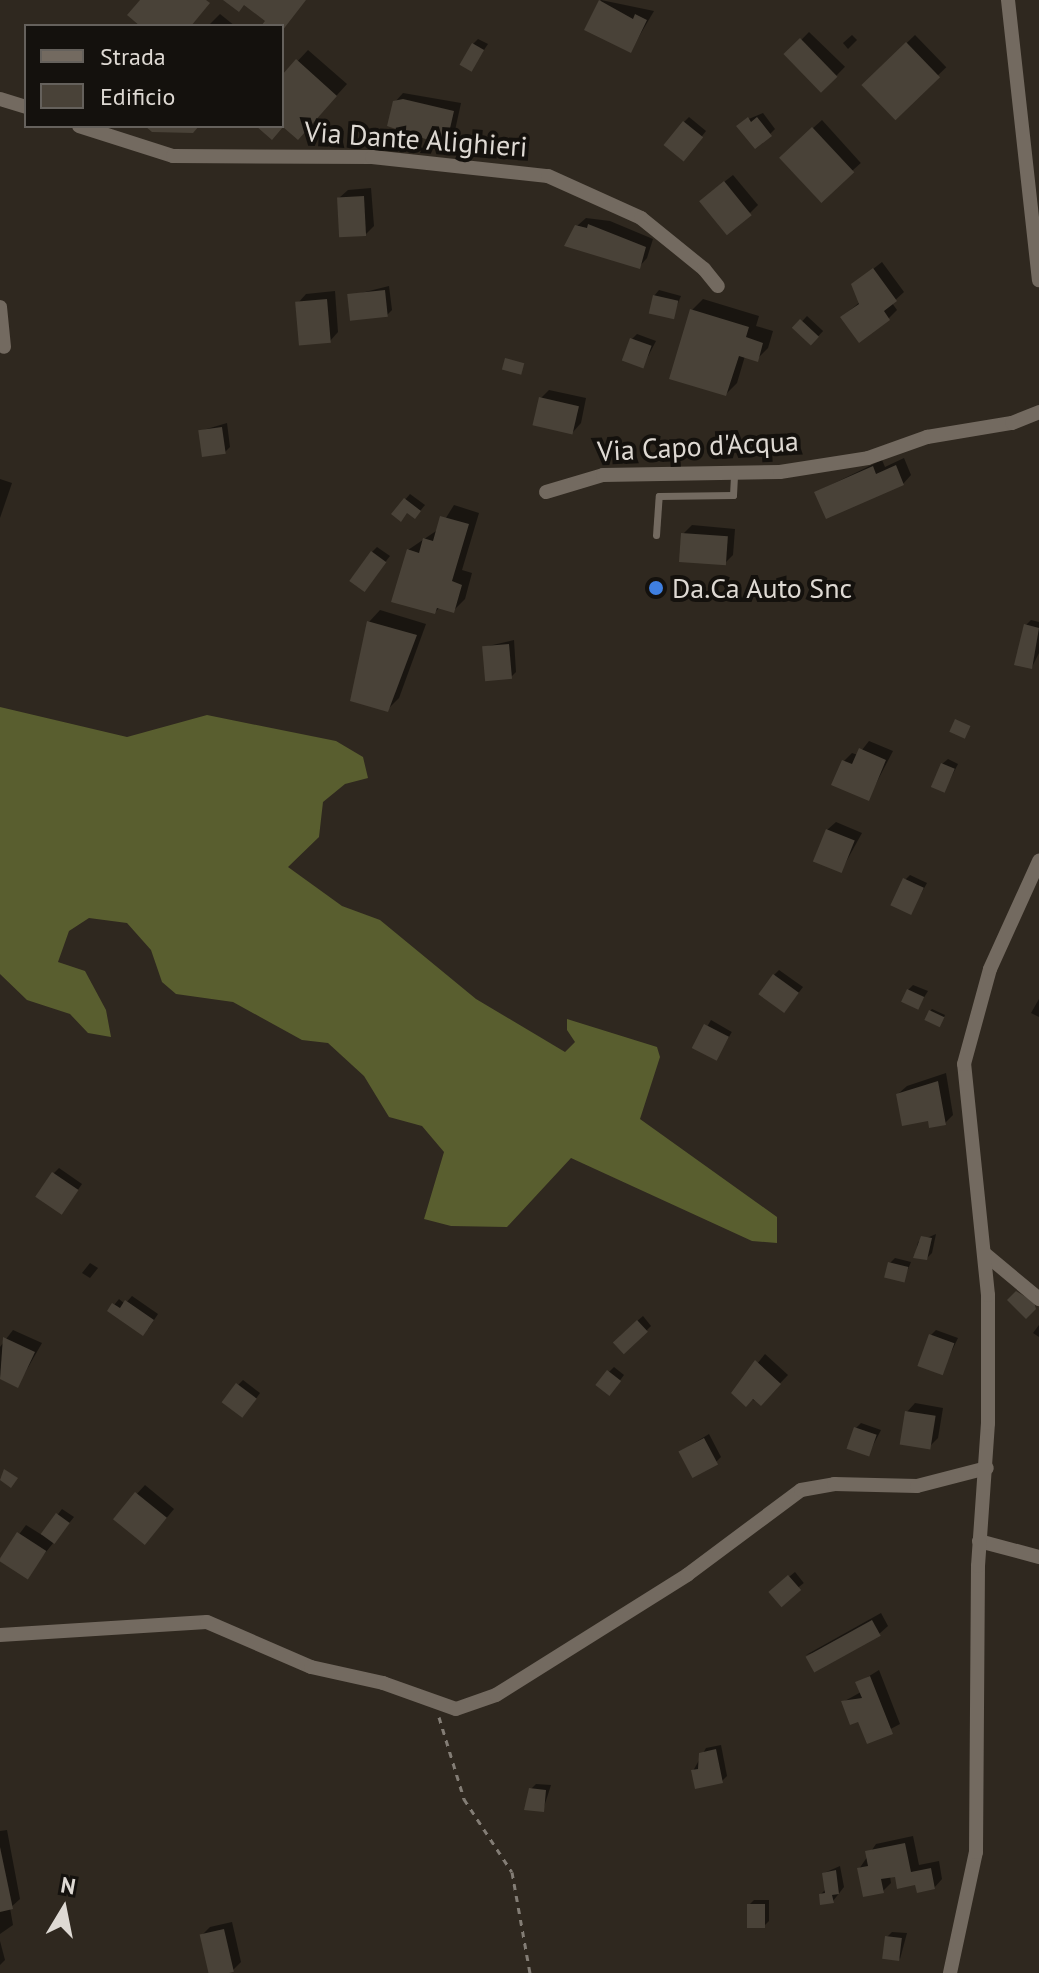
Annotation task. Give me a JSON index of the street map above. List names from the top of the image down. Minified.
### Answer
{"streets":{"street":["Via Dante Alighieri","Via Capo d'Acqua"]},"places":["Da.Ca Auto Snc"],"legend":["Strada","Edificio"],"north":"top"}
